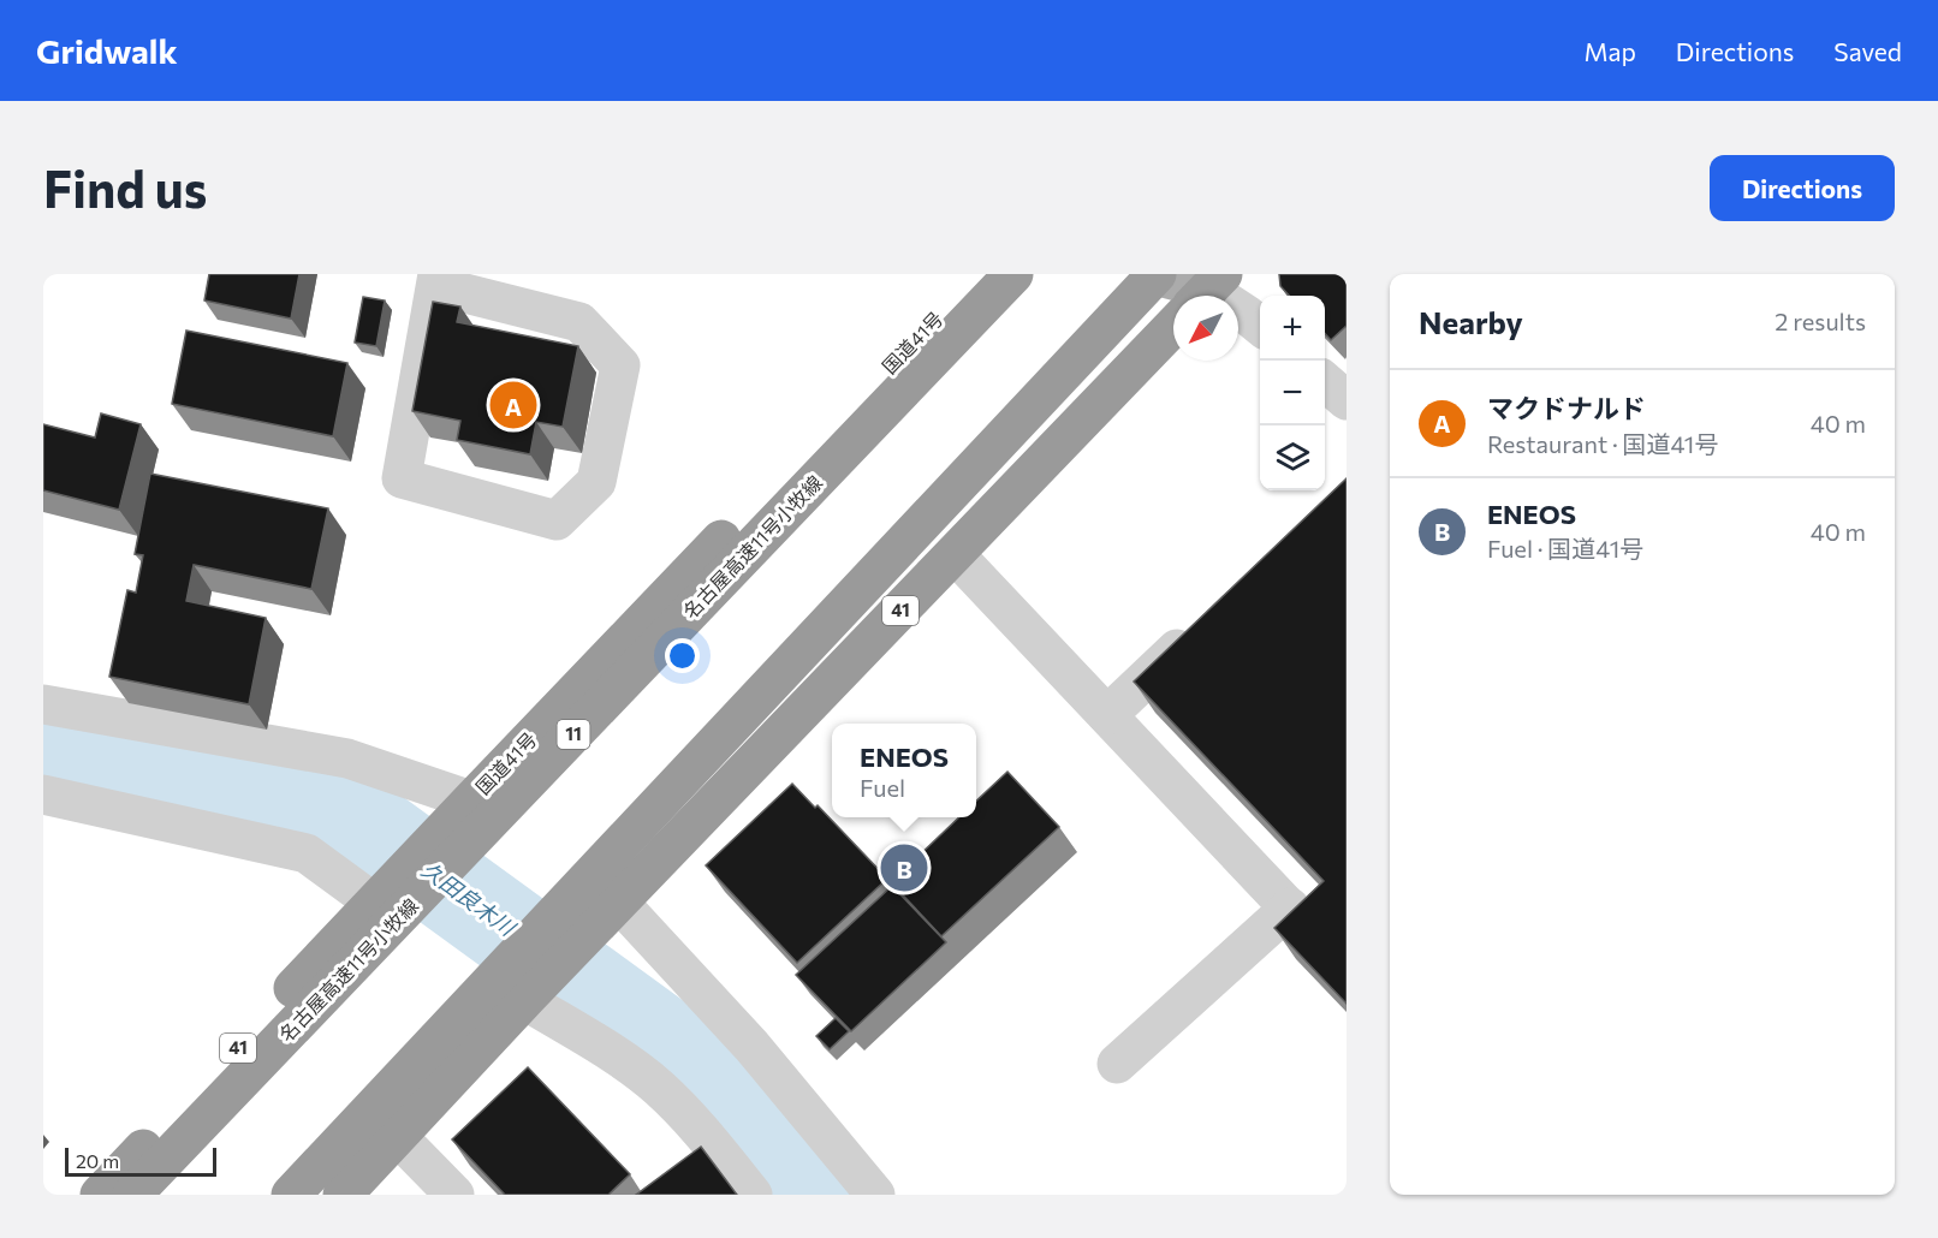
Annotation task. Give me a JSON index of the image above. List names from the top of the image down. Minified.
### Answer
{"streets":{"highway":["国道41号","名古屋高速11号小牧線","41","11"]},"water":["久田良木川"],"scale_bar":"20 m","north":"bottom left","page":{"header":"Gridwalk","nav":["Map","Directions","Saved"],"buttons":"Directions","title":"Find us","heading":["Nearby","2 results"],"map_buttons":["+","−"],"list":[{"mark":"A","name":"マクドナルド","note":"Restaurant · 国道41号","value":"40 m"},{"mark":"B","name":"ENEOS","note":"Fuel · 国道41号","value":"40 m"}],"pins":["A","B"],"popup":["ENEOS","Fuel"],"scale":"20 m"}}
